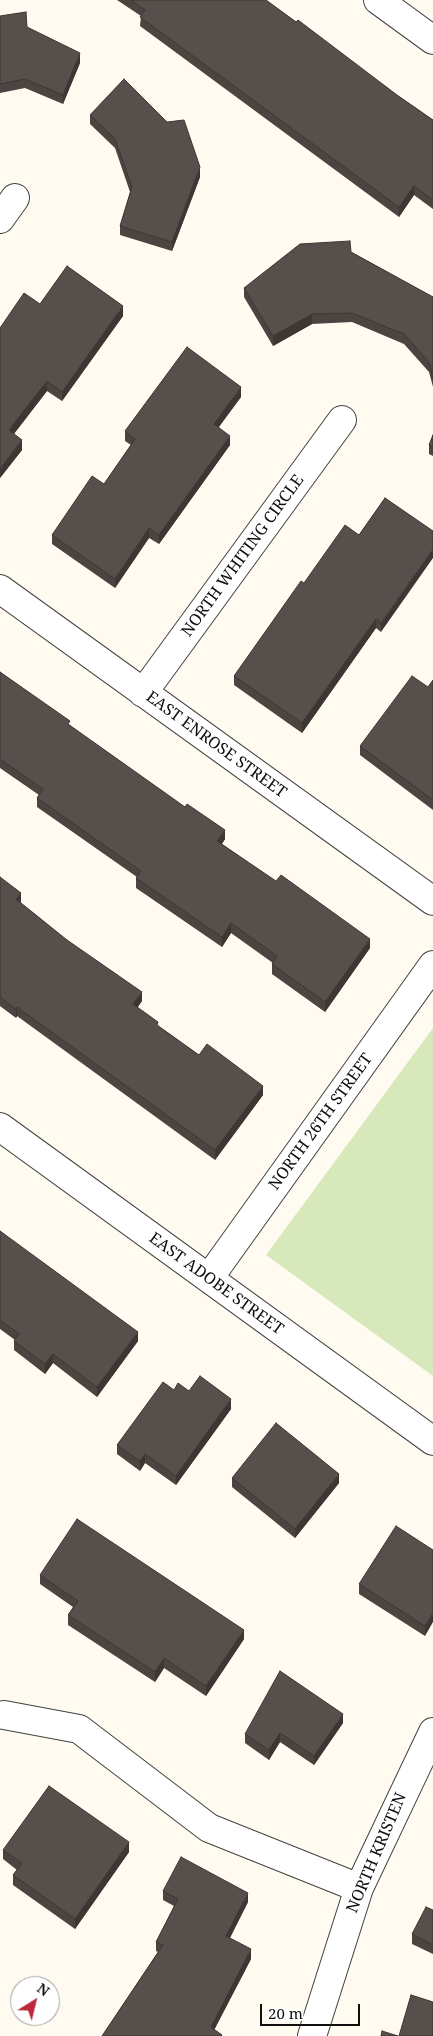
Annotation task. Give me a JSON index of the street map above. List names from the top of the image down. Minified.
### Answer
{"streets":{"street":["NORTH WHITING CIRCLE","EAST ENROSE STREET","NORTH 26TH STREET","EAST ADOBE STREET","NORTH KRISTEN"]},"crossings":[["NORTH WHITING CIRCLE","EAST ENROSE STREET"],["NORTH 26TH STREET","EAST ADOBE STREET"]],"scale_bar":"20 m","north":"top right"}
